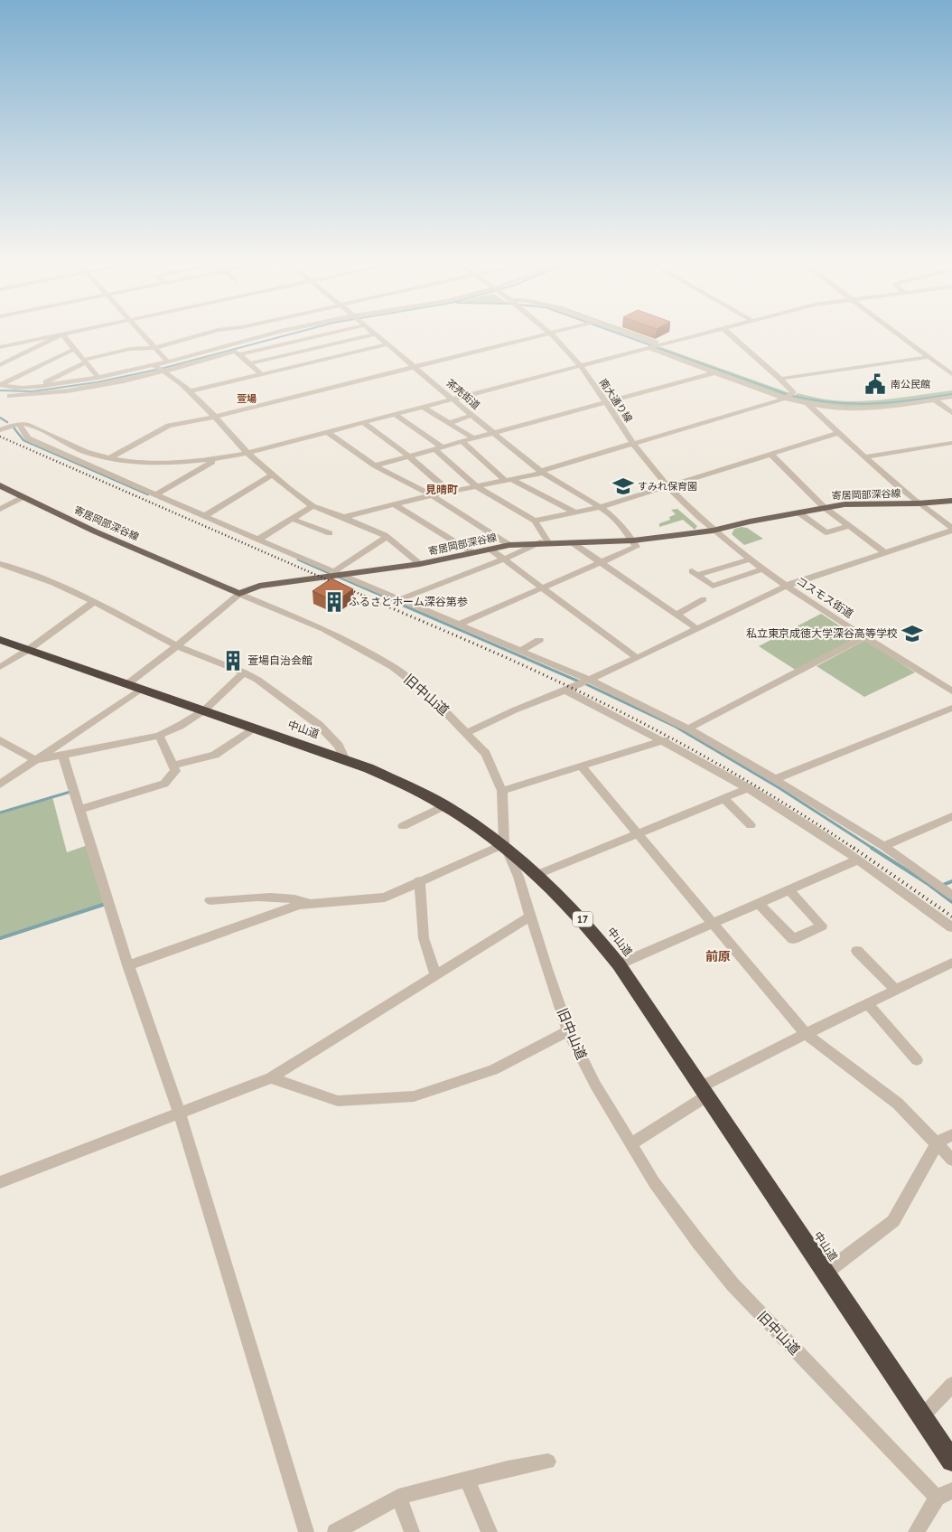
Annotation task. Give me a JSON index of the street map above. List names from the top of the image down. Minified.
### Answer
{"streets":{"highway":["中山道","17"],"main road":["寄居岡部深谷線"],"street":["茶売街道","南大通り線","コスモス街道","旧中山道"]},"crossings":[["茶売街道","寄居岡部深谷線"],["南大通り線","寄居岡部深谷線"],["南大通り線","コスモス街道"],["寄居岡部深谷線","コスモス街道"],["寄居岡部深谷線","旧中山道"],["旧中山道","中山道"]],"districts":["萱場","見晴町","前原"],"places":{"public building":["南公民館"],"school or university":["すみれ保育園","私立東京成徳大学深谷高等学校"],"building":["ふるさとホーム深谷第参","萱場自治会館"]}}
